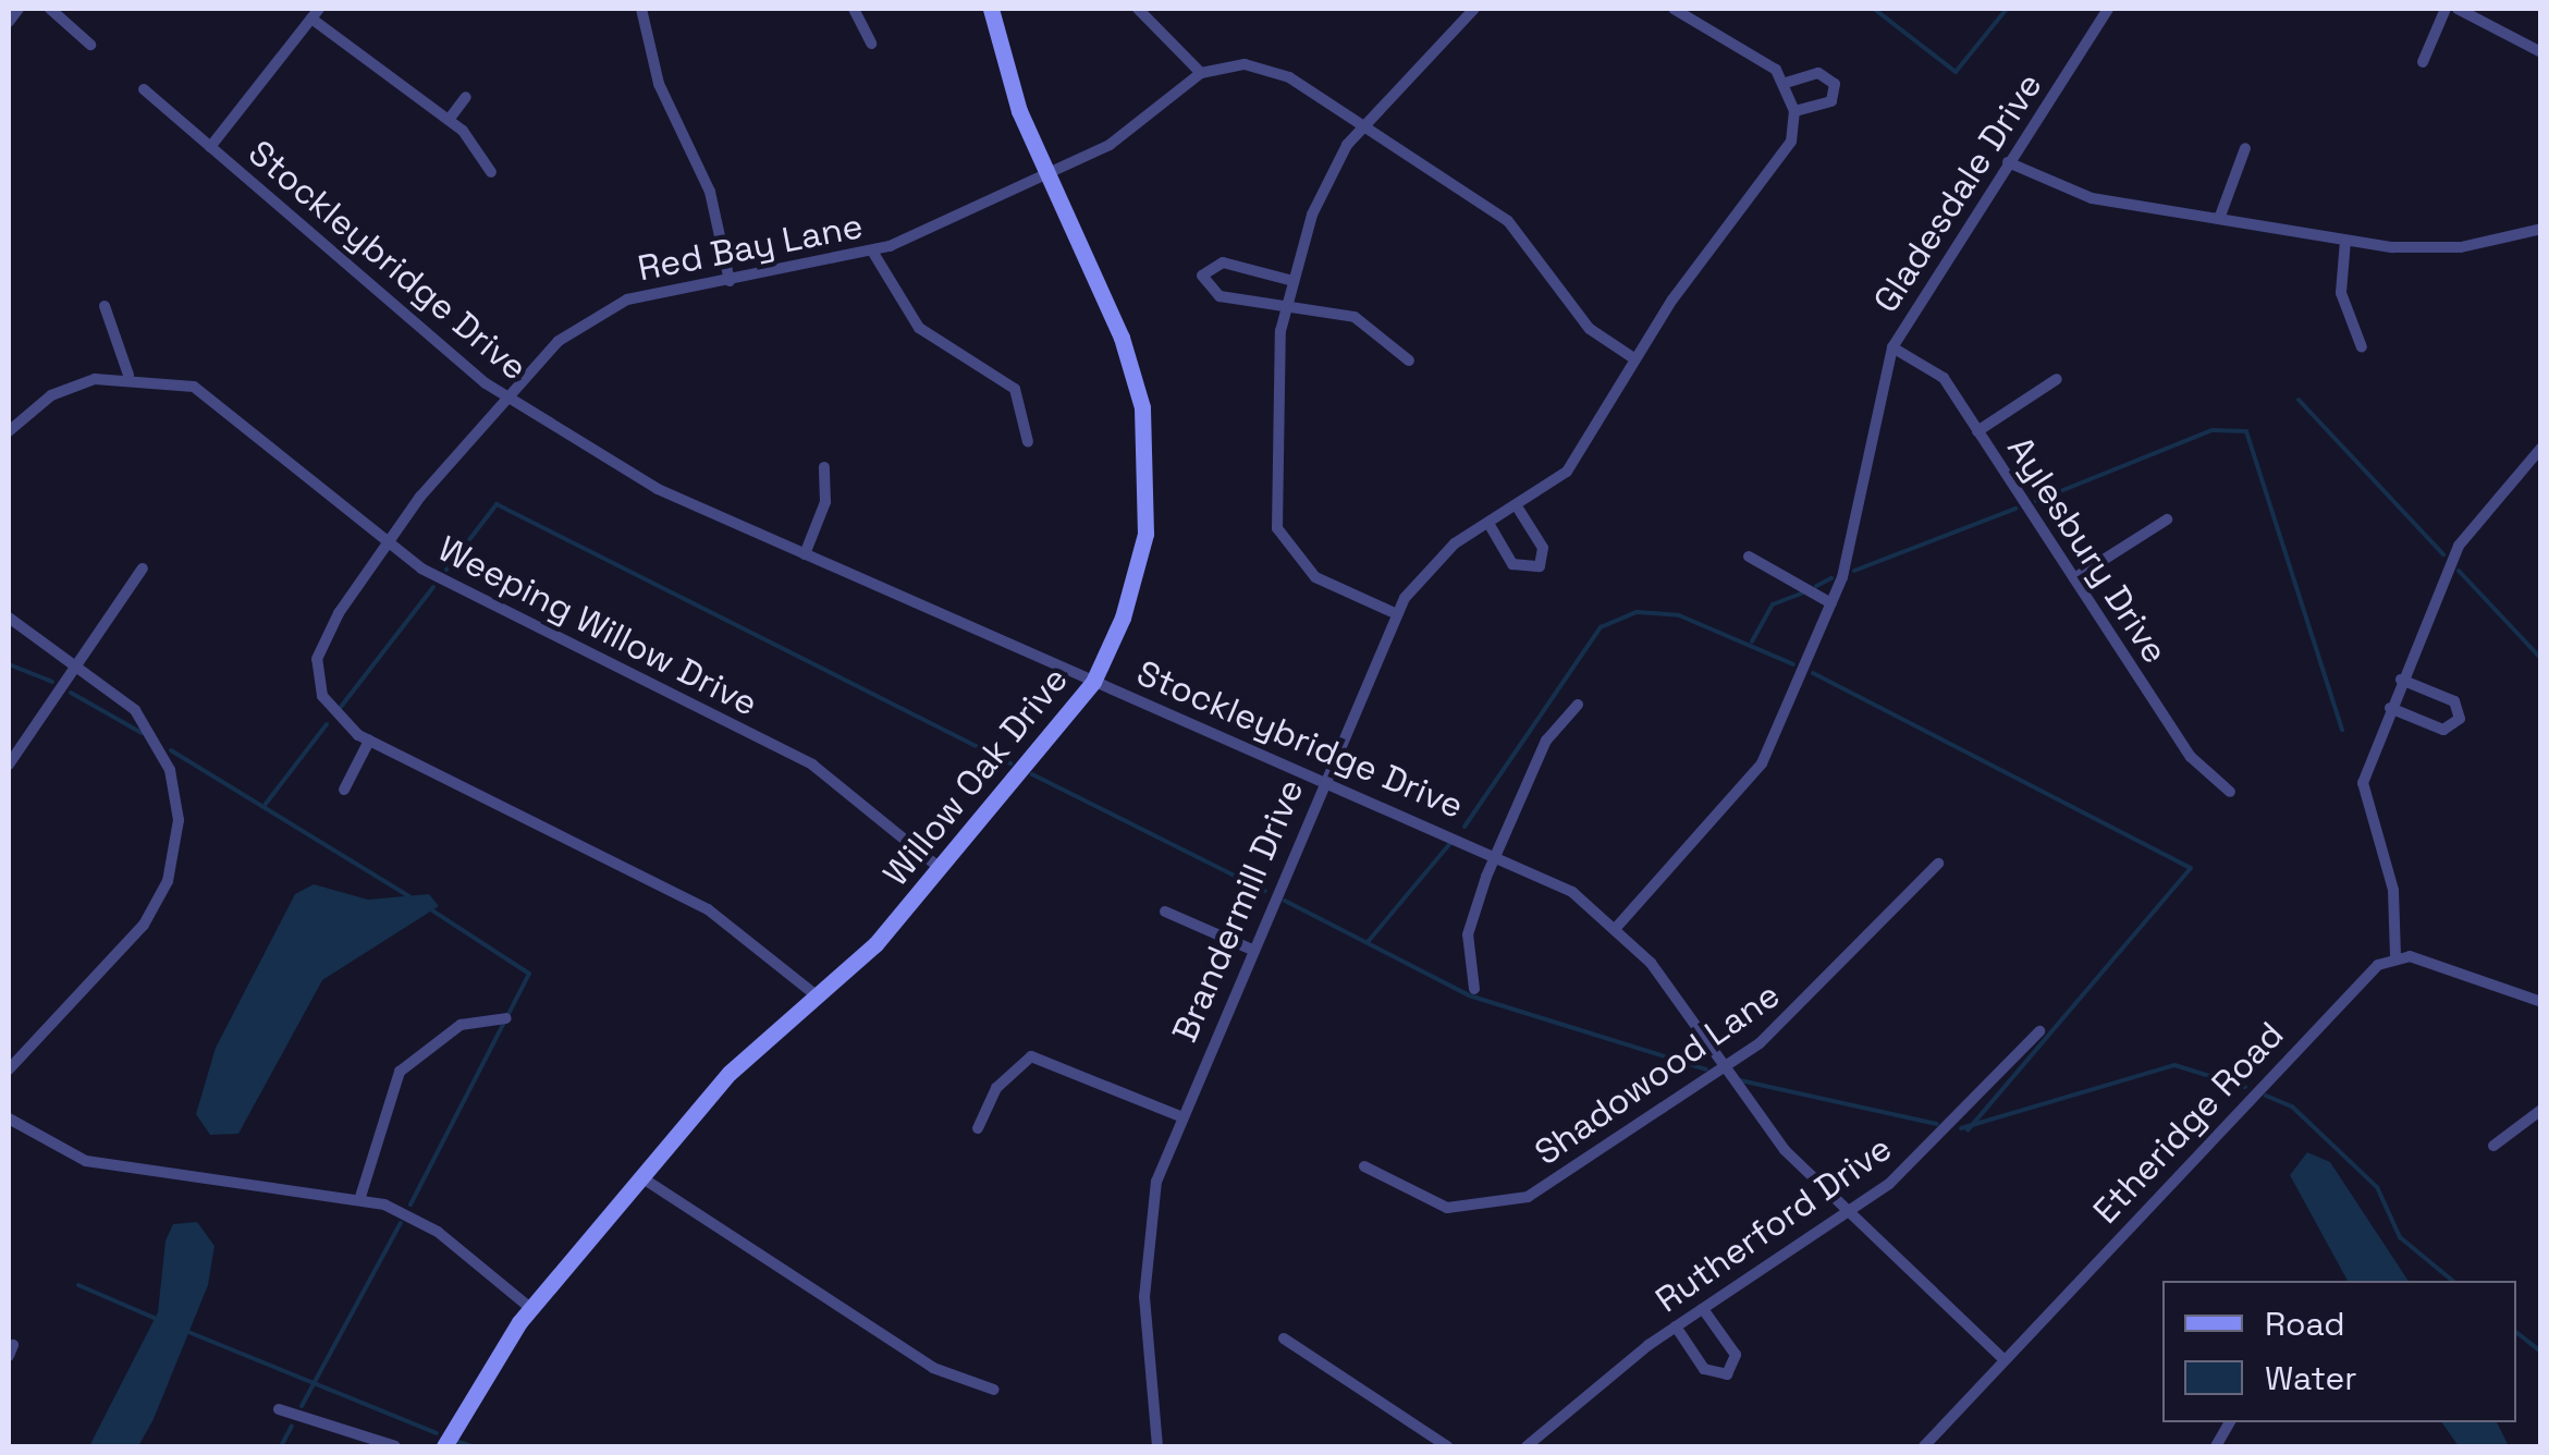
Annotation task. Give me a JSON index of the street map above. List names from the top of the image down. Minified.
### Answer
{"streets":{"street":["Gladesdale Drive","Red Bay Lane","Stockleybridge Drive","Aylesbury Drive","Weeping Willow Drive","Willow Oak Drive","Brandermill Drive","Shadowood Lane","Etheridge Road","Rutherford Drive"]},"crossings":[["Gladesdale Drive","Stockleybridge Drive"],["Gladesdale Drive","Aylesbury Drive"],["Red Bay Lane","Stockleybridge Drive"],["Red Bay Lane","Weeping Willow Drive"],["Red Bay Lane","Willow Oak Drive"],["Stockleybridge Drive","Willow Oak Drive"],["Stockleybridge Drive","Brandermill Drive"],["Stockleybridge Drive","Shadowood Lane"],["Stockleybridge Drive","Etheridge Road"],["Stockleybridge Drive","Rutherford Drive"],["Weeping Willow Drive","Willow Oak Drive"]],"legend":["Road","Water"]}
